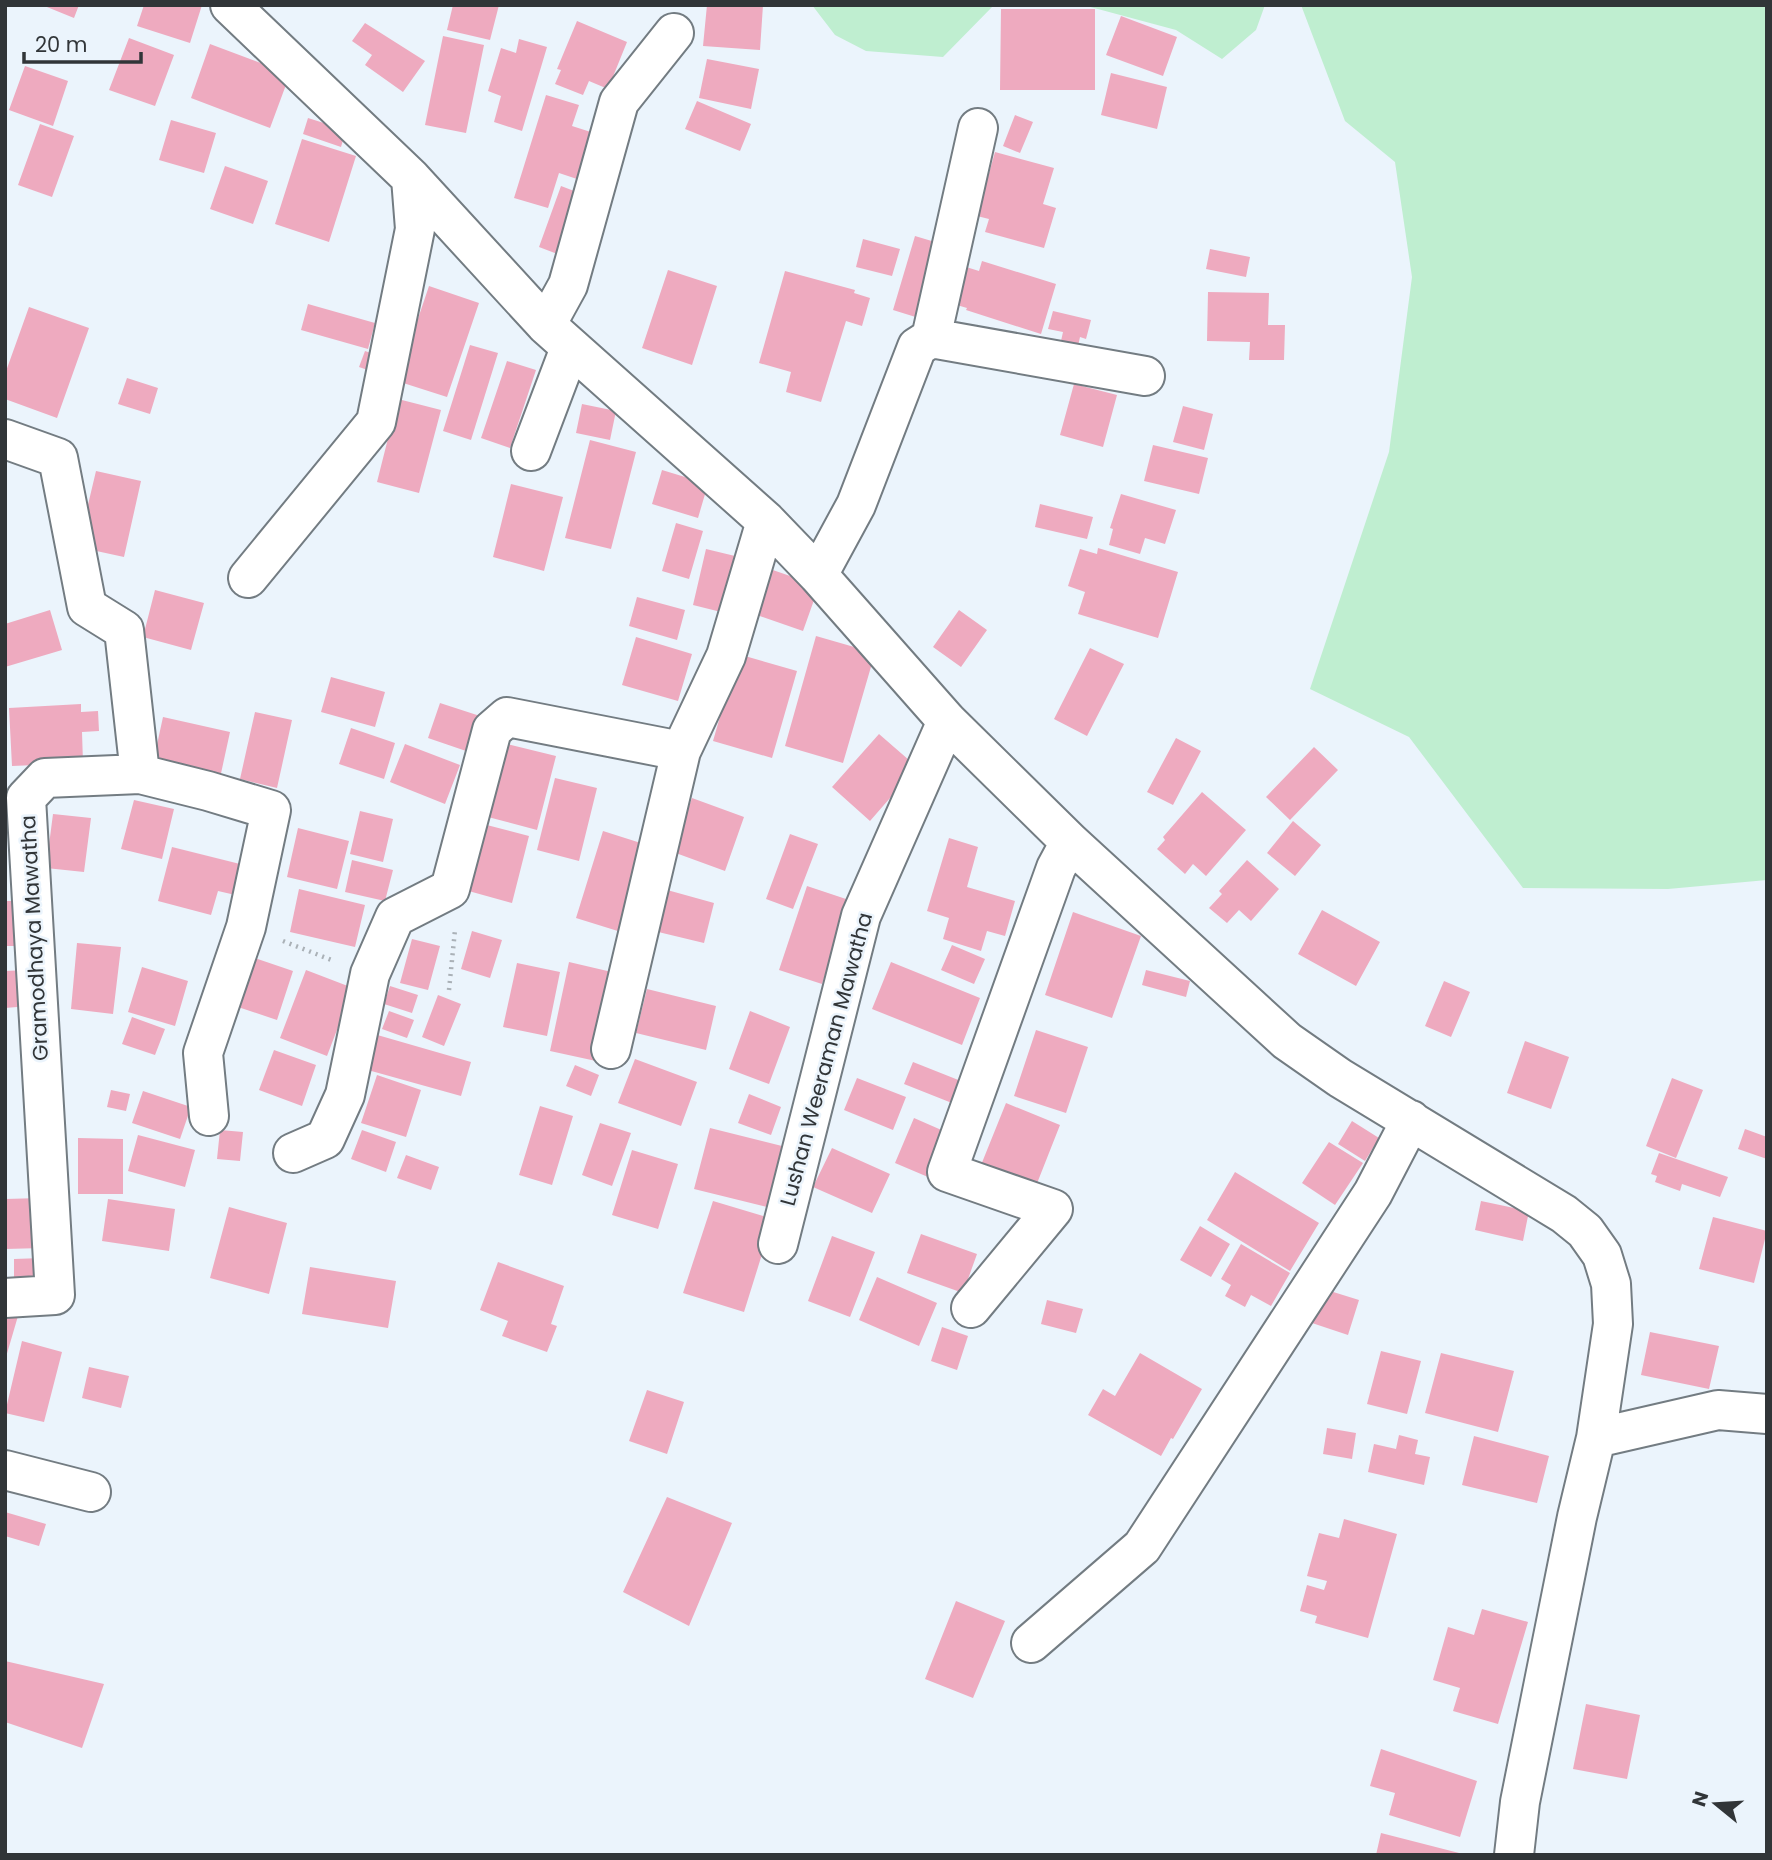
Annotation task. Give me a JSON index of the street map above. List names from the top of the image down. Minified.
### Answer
{"streets":{"street":["Gramodhaya Mawatha","Lushan Weeraman Mawatha"]},"scale_bar":"20 m","north":"left"}
